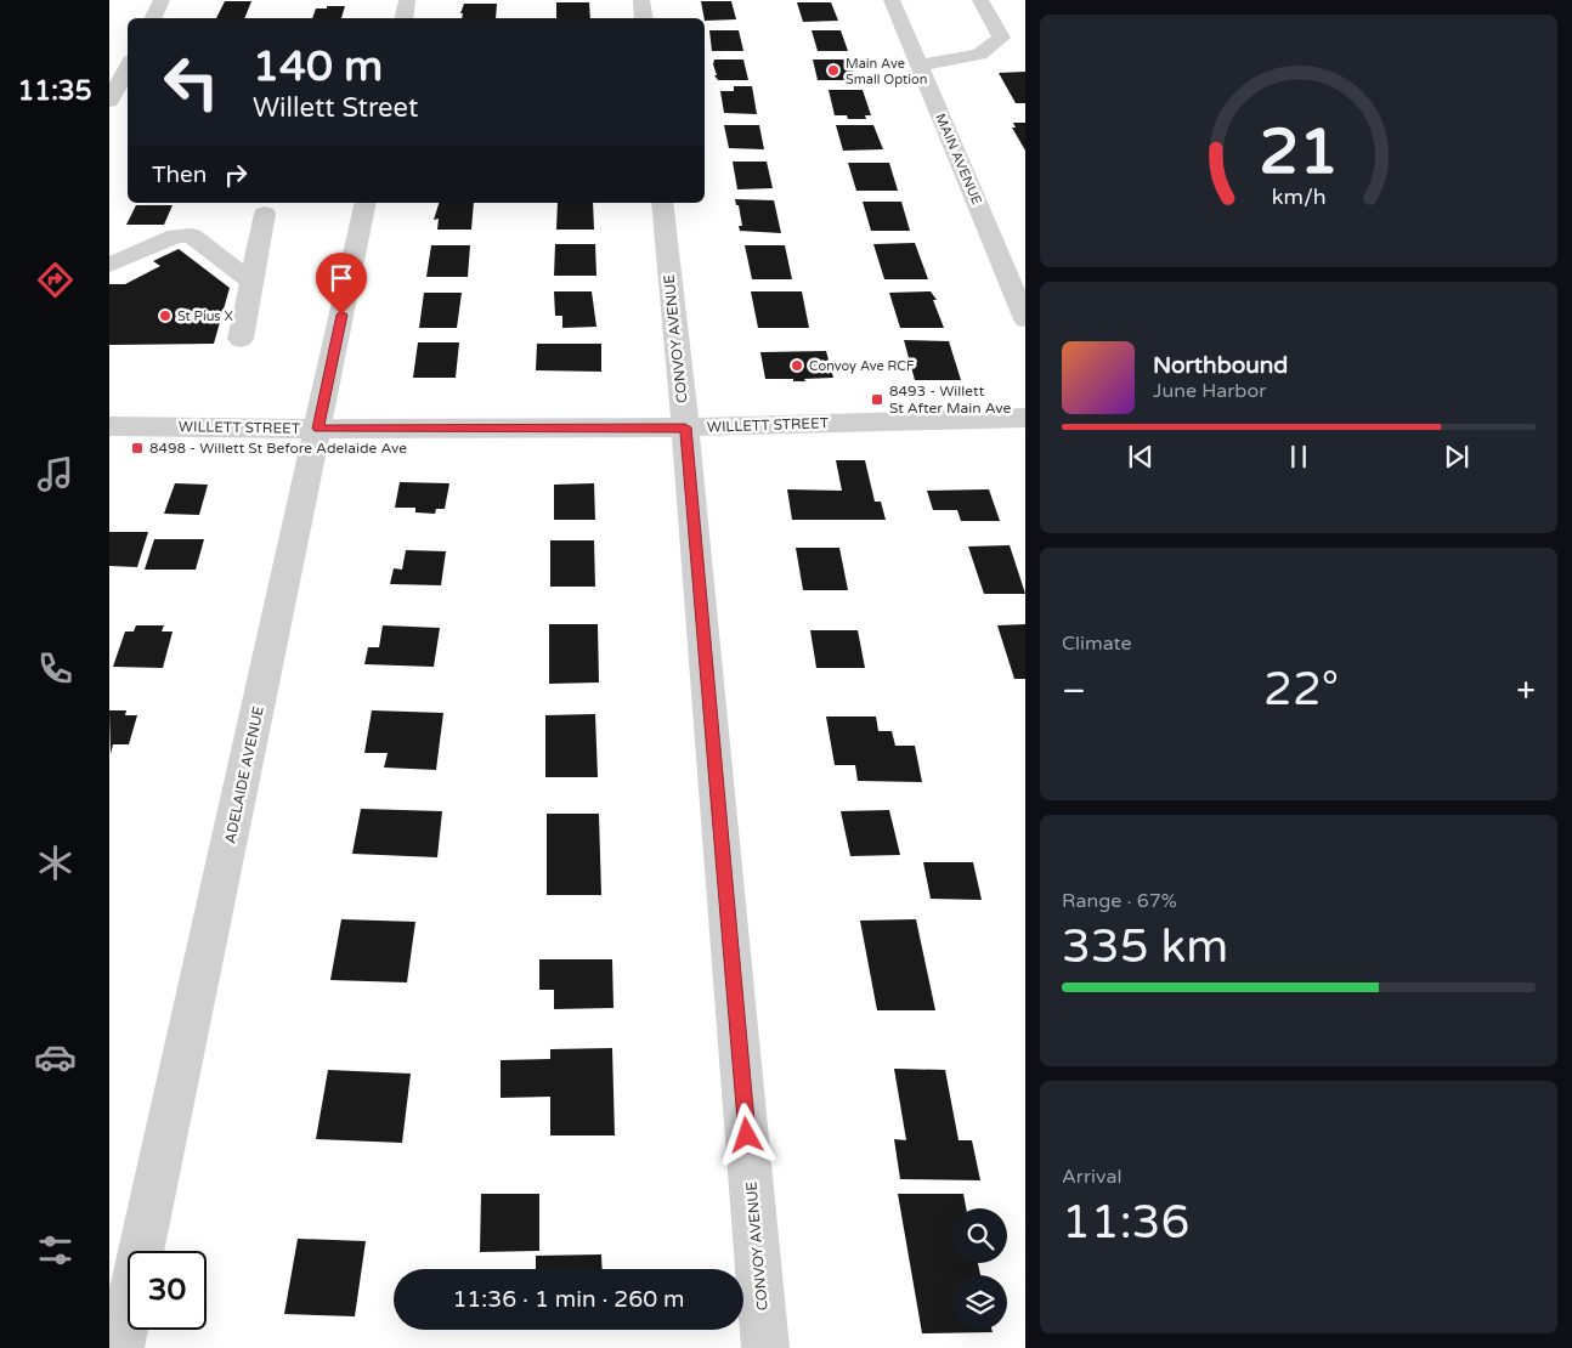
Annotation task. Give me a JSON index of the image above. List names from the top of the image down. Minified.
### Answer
{"streets":{"street":["MAIN AVENUE","CONVOY AVENUE","WILLETT STREET","ADELAIDE AVENUE"]},"crossings":[["CONVOY AVENUE","WILLETT STREET"],["WILLETT STREET","ADELAIDE AVENUE"]],"places":{"other":["Main Ave Small Option","St Pius X","Convoy Ave RCF"],"transit":["8493 - Willett St After Main Ave","8498 - Willett St Before Adelaide Ave"]},"page":{"tabs":"11:35","turn":["140 m","Willett Street"],"then":"Then","song":["Northbound","June Harbor"],"tile":["Climate",["Range · 67%","335 km"],["Arrival","11:36"]],"heat":["−","22°","+"],"limit":"30","trip":"11:36 · 1 min · 260 m","gauge":["21","km/h"]}}
